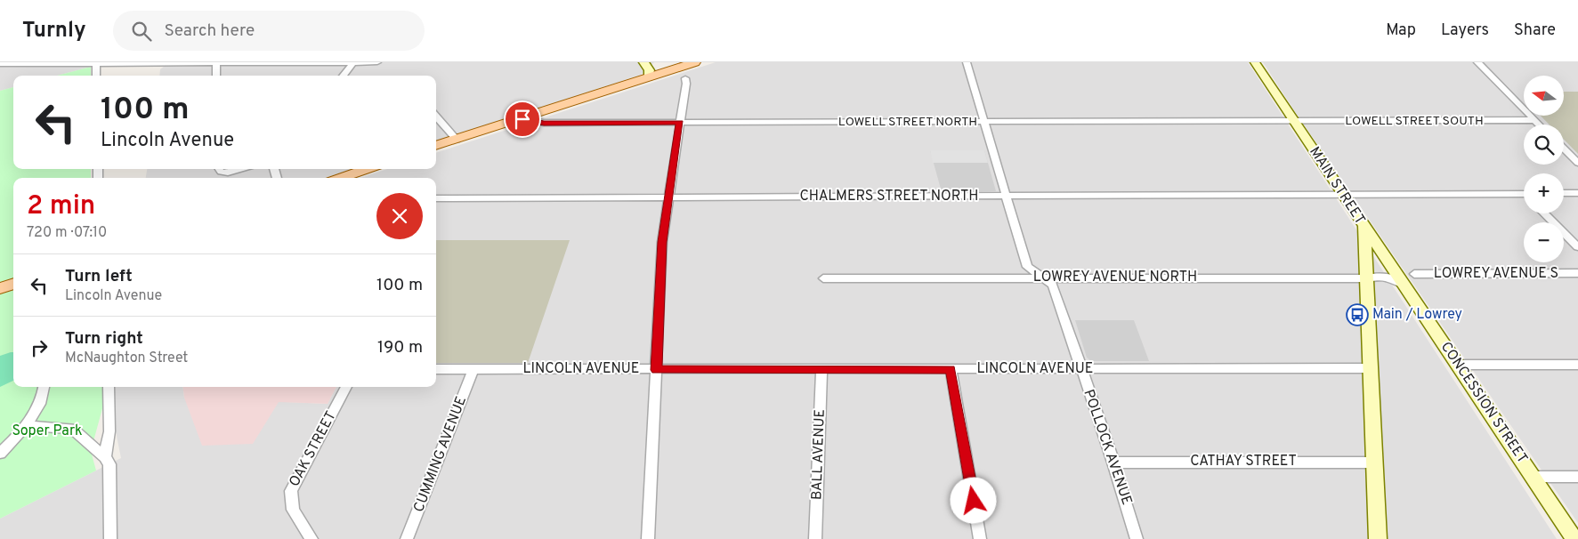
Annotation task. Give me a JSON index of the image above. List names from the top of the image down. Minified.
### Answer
{"streets":{"main road":["MAIN STREET","CONCESSION STREET"],"street":["LOWELL STREET SOUTH","LOWELL STREET NORTH","CHALMERS STREET NORTH","LOWREY AVENUE S","LOWREY AVENUE NORTH","LINCOLN AVENUE","POLLOCK AVENUE","OAK STREET","CUMMING AVENUE","BALL AVENUE","CATHAY STREET"]},"crossings":[["LOWELL STREET SOUTH","LOWELL STREET NORTH"],["LOWELL STREET SOUTH","MAIN STREET"],["LOWELL STREET NORTH","MAIN STREET"],["LOWELL STREET NORTH","POLLOCK AVENUE"],["MAIN STREET","CHALMERS STREET NORTH"],["MAIN STREET","LOWREY AVENUE NORTH"],["MAIN STREET","LINCOLN AVENUE"],["MAIN STREET","CONCESSION STREET"],["MAIN STREET","CATHAY STREET"],["CHALMERS STREET NORTH","POLLOCK AVENUE"],["LOWREY AVENUE S","LOWREY AVENUE NORTH"],["LOWREY AVENUE S","CONCESSION STREET"],["LOWREY AVENUE NORTH","CONCESSION STREET"],["LOWREY AVENUE NORTH","POLLOCK AVENUE"],["LINCOLN AVENUE","POLLOCK AVENUE"],["LINCOLN AVENUE","CUMMING AVENUE"],["LINCOLN AVENUE","BALL AVENUE"],["POLLOCK AVENUE","CATHAY STREET"]],"parks":["Soper Park"],"places":{"bus stop":["Main / Lowrey"]},"north":"left","page":{"header":"Turnly","search":"Search here","nav":["Map","Layers","Share"],"map_buttons":["+","−"],"turn":["100 m","Lincoln Avenue"],"heading":["2 min","720 m · 07:10"],"list":[{"name":"Turn left","note":"Lincoln Avenue","value":"100 m"},{"name":"Turn right","note":"McNaughton Street","value":"190 m"}]}}
